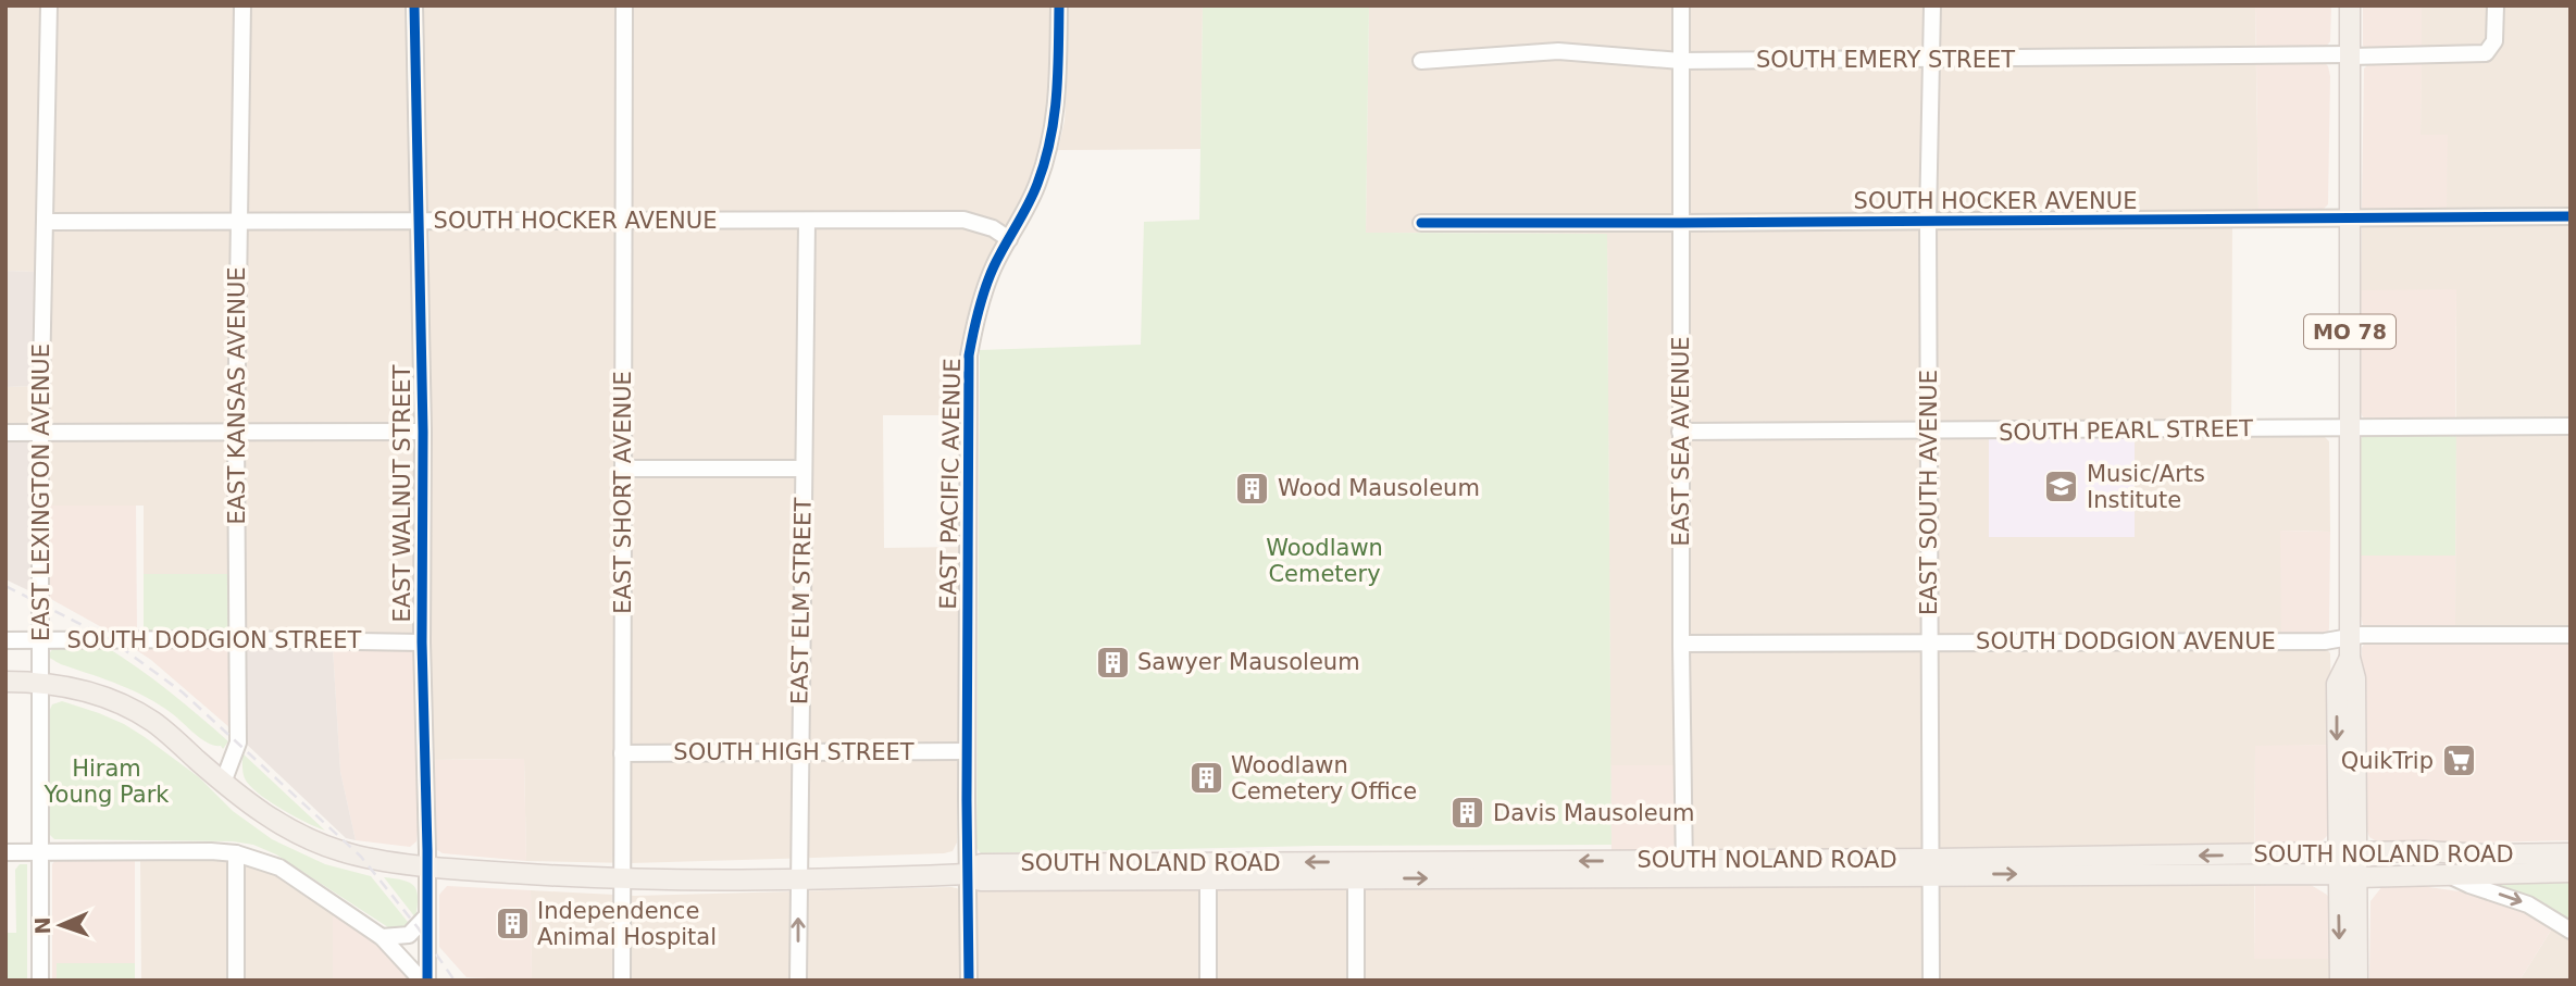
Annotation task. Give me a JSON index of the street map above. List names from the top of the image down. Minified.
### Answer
{"streets":{"main road":["MO 78","SOUTH NOLAND ROAD"],"street":["SOUTH EMERY STREET","SOUTH HOCKER AVENUE","EAST KANSAS AVENUE","SOUTH PEARL STREET","EAST SEA AVENUE","EAST PACIFIC AVENUE","EAST LEXINGTON AVENUE","EAST SHORT AVENUE","EAST SOUTH AVENUE","EAST WALNUT STREET","EAST ELM STREET","SOUTH DODGION STREET","SOUTH DODGION AVENUE","SOUTH HIGH STREET"]},"crossings":[["SOUTH EMERY STREET","MO 78"],["SOUTH EMERY STREET","EAST SEA AVENUE"],["SOUTH EMERY STREET","EAST SOUTH AVENUE"],["SOUTH HOCKER AVENUE","MO 78"],["SOUTH HOCKER AVENUE","EAST KANSAS AVENUE"],["SOUTH HOCKER AVENUE","EAST SEA AVENUE"],["SOUTH HOCKER AVENUE","EAST PACIFIC AVENUE"],["SOUTH HOCKER AVENUE","EAST LEXINGTON AVENUE"],["SOUTH HOCKER AVENUE","EAST SHORT AVENUE"],["SOUTH HOCKER AVENUE","EAST SOUTH AVENUE"],["SOUTH HOCKER AVENUE","EAST WALNUT STREET"],["SOUTH HOCKER AVENUE","EAST ELM STREET"],["MO 78","SOUTH PEARL STREET"],["MO 78","SOUTH DODGION AVENUE"],["MO 78","SOUTH NOLAND ROAD"],["EAST KANSAS AVENUE","SOUTH DODGION STREET"],["EAST KANSAS AVENUE","SOUTH NOLAND ROAD"],["SOUTH PEARL STREET","EAST SEA AVENUE"],["SOUTH PEARL STREET","EAST SOUTH AVENUE"],["EAST SEA AVENUE","SOUTH DODGION AVENUE"],["EAST SEA AVENUE","SOUTH NOLAND ROAD"],["EAST PACIFIC AVENUE","SOUTH HIGH STREET"],["EAST PACIFIC AVENUE","SOUTH NOLAND ROAD"],["EAST LEXINGTON AVENUE","SOUTH DODGION STREET"],["EAST LEXINGTON AVENUE","SOUTH NOLAND ROAD"],["EAST SHORT AVENUE","SOUTH HIGH STREET"],["EAST SHORT AVENUE","SOUTH NOLAND ROAD"],["EAST SOUTH AVENUE","SOUTH DODGION AVENUE"],["EAST SOUTH AVENUE","SOUTH NOLAND ROAD"],["EAST WALNUT STREET","SOUTH DODGION STREET"],["EAST WALNUT STREET","SOUTH NOLAND ROAD"],["EAST ELM STREET","SOUTH HIGH STREET"],["EAST ELM STREET","SOUTH NOLAND ROAD"]],"parks":["Woodlawn Cemetery","Hiram Young Park"],"places":{"school or university":["Music/Arts Institute"],"building":["Wood Mausoleum","Sawyer Mausoleum","Woodlawn Cemetery Office","Davis Mausoleum","Independence Animal Hospital"],"supermarket":["QuikTrip"]},"north":"left"}
